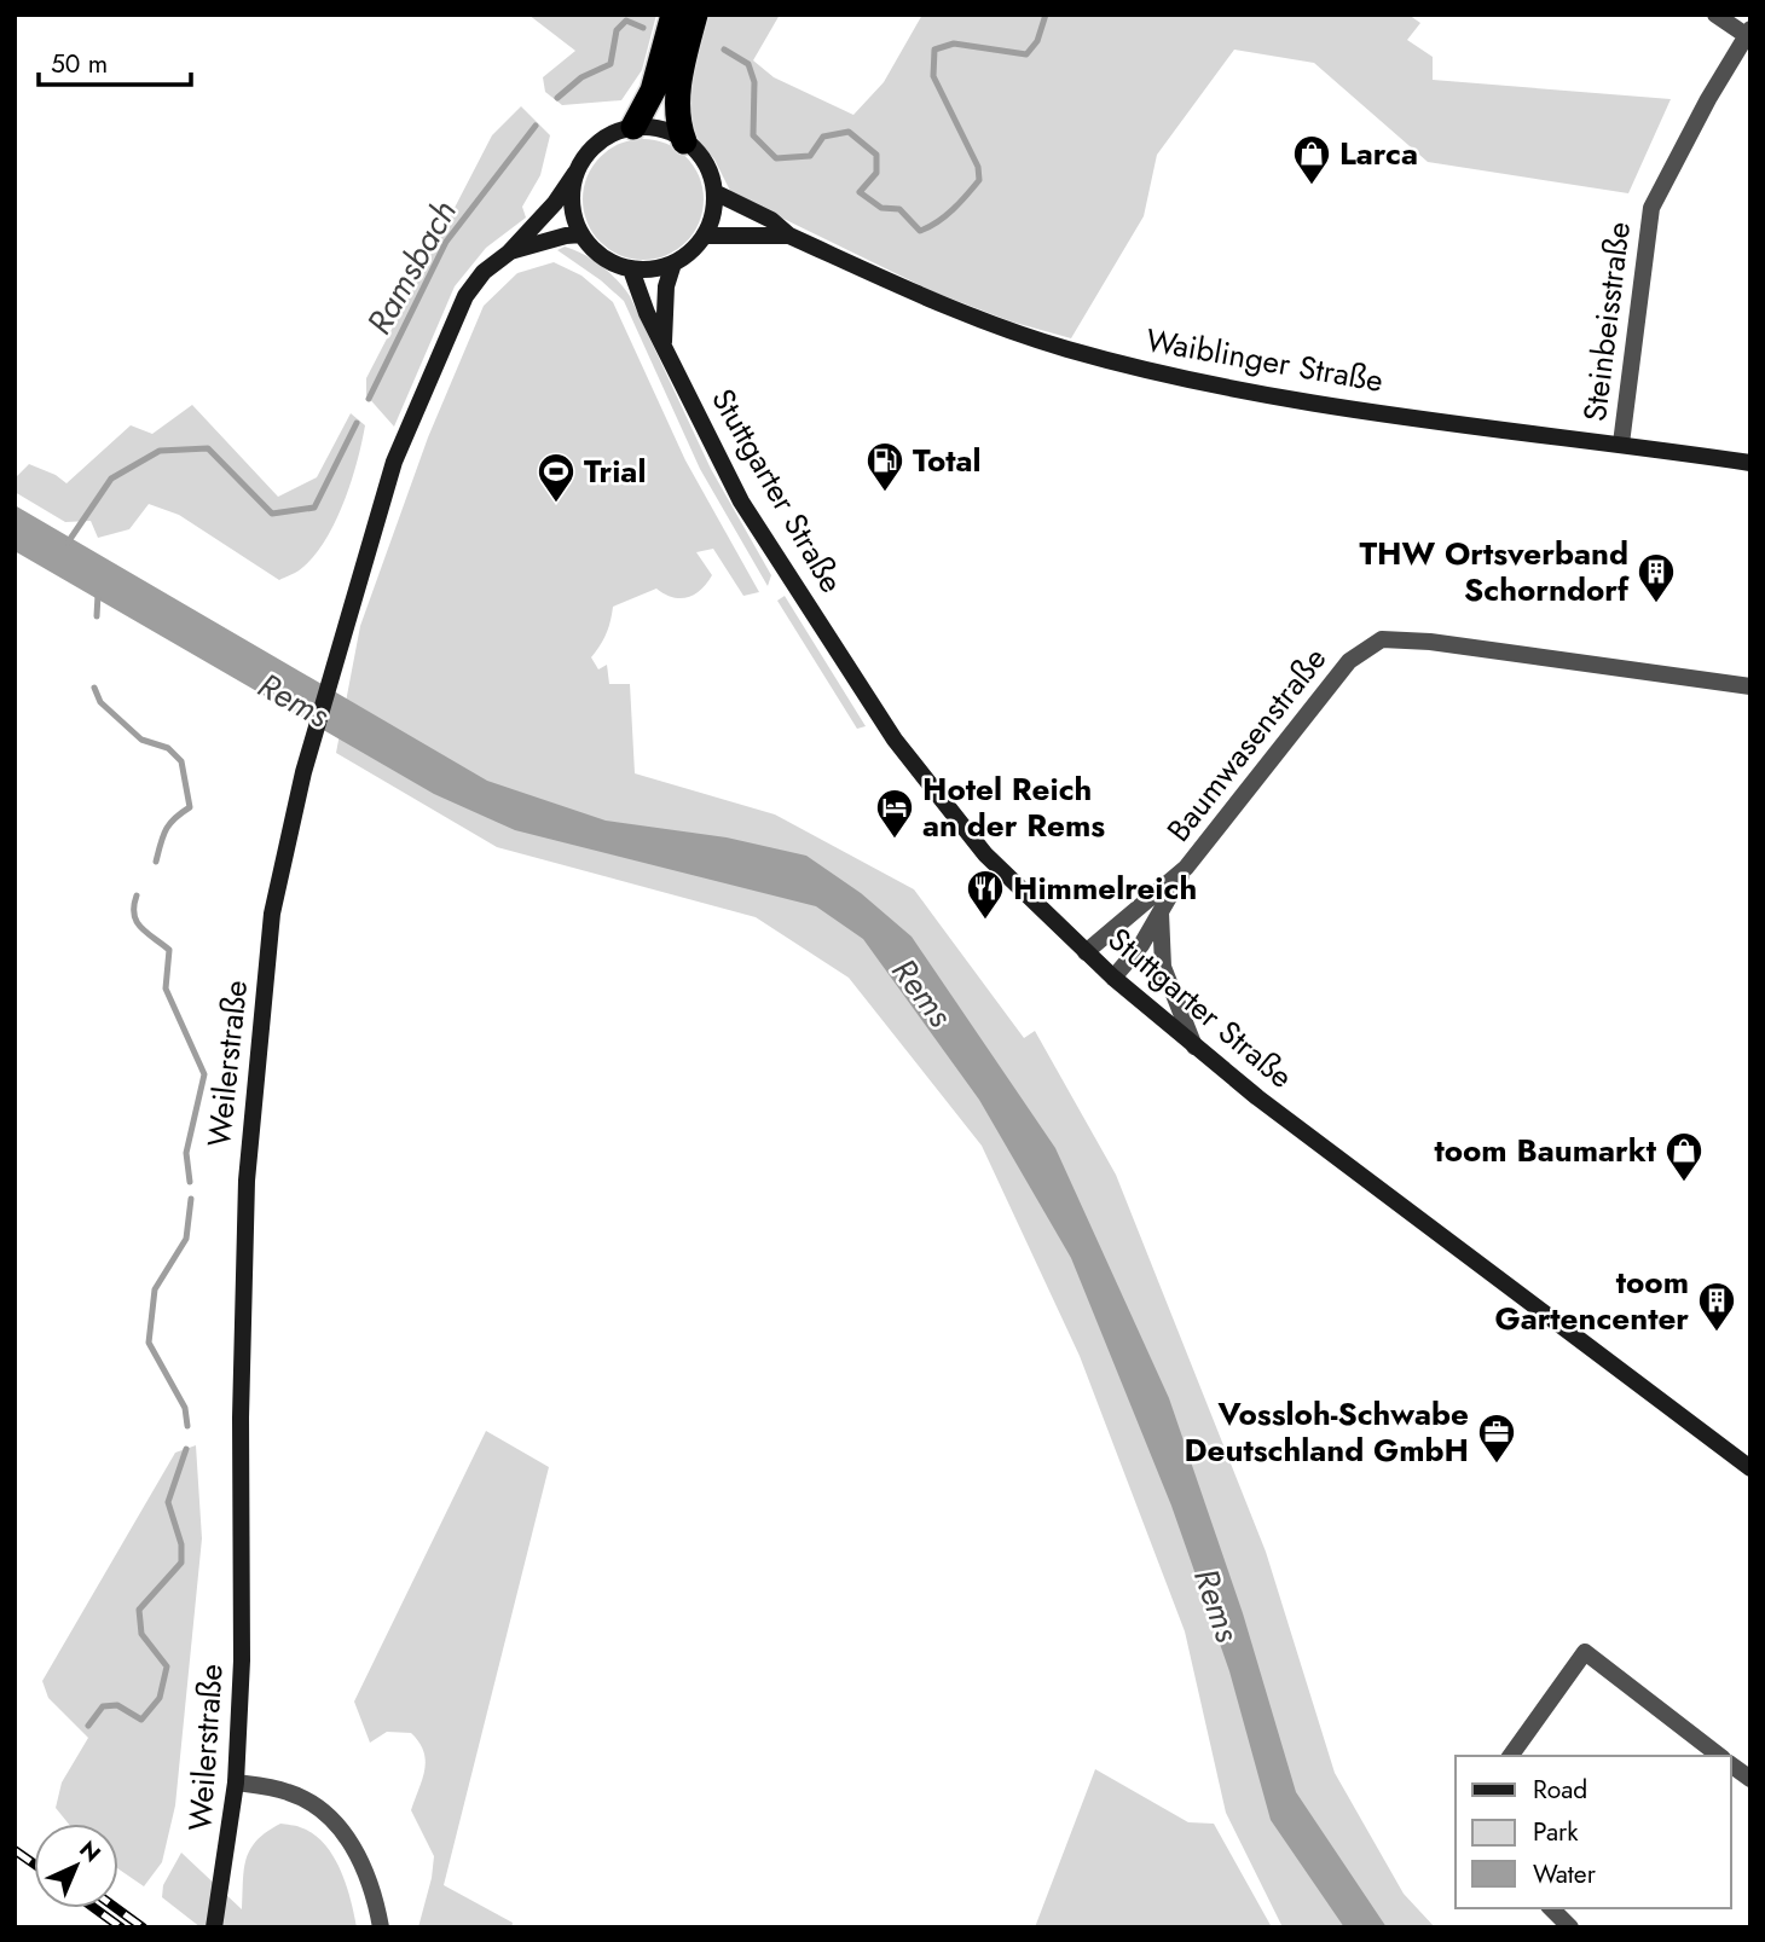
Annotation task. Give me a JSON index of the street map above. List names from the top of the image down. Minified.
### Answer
{"streets":{"main road":["Waiblinger Straße","Stuttgarter Straße","Weilerstraße"],"street":["Steinbeisstraße","Baumwasenstraße"]},"crossings":[["Steinbeisstraße","Waiblinger Straße"],["Waiblinger Straße","Stuttgarter Straße"],["Waiblinger Straße","Weilerstraße"],["Stuttgarter Straße","Baumwasenstraße"],["Stuttgarter Straße","Weilerstraße"]],"water":["Ramsbach","Rems"],"places":{"shop":["Larca","toom Baumarkt"],"fuel station":["Total"],"sports":["Trial"],"building":["THW Ortsverband Schorndorf","toom Gartencenter"],"hotel":["Hotel Reich an der Rems"],"restaurant":["Himmelreich"],"office":["Vossloh-Schwabe Deutschland GmbH"]},"legend":["Road","Park","Water"],"scale_bar":"50 m","north":"top right"}
